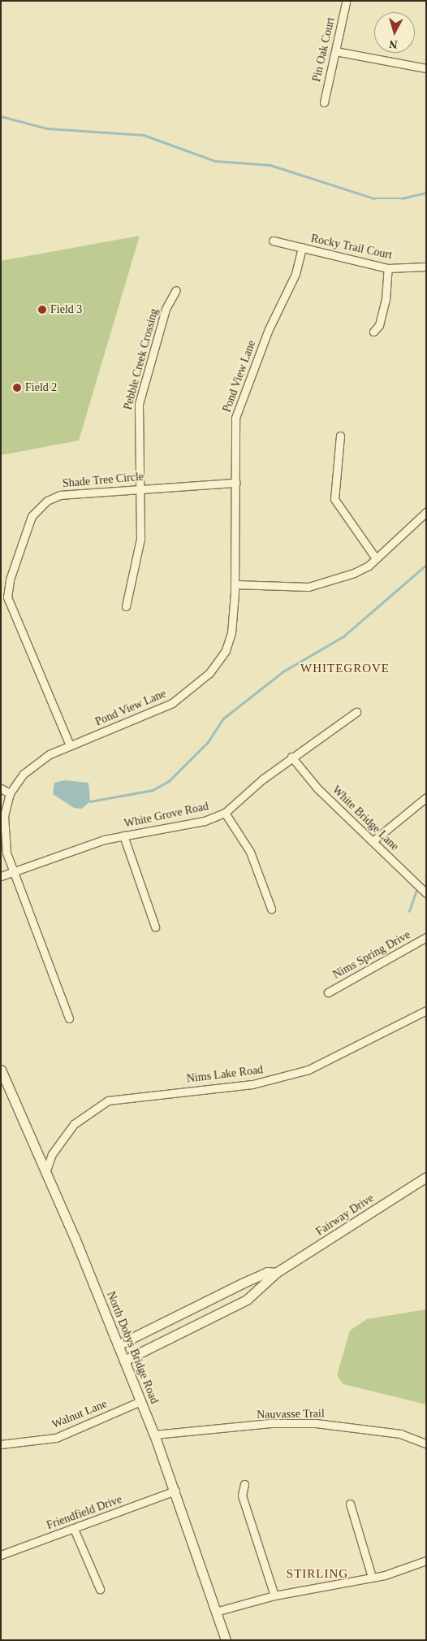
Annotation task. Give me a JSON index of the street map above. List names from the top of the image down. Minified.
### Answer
{"streets":{"street":["Pin Oak Court","Rocky Trail Court","Pebble Creek Crossing","Pond View Lane","Shade Tree Circle","White Grove Road","White Bridge Lane","Nims Spring Drive","Nims Lake Road","Fairway Drive","North Dobys Bridge Road","Walnut Lane","Nauvasse Trail","Friendfield Drive"]},"crossings":[["Rocky Trail Court","Pond View Lane"],["Pebble Creek Crossing","Shade Tree Circle"],["Pond View Lane","Shade Tree Circle"],["Pond View Lane","White Grove Road"],["White Grove Road","White Bridge Lane"],["Nims Lake Road","North Dobys Bridge Road"],["Fairway Drive","North Dobys Bridge Road"],["North Dobys Bridge Road","Walnut Lane"],["North Dobys Bridge Road","Nauvasse Trail"],["North Dobys Bridge Road","Friendfield Drive"]],"districts":["WHITEGROVE","STIRLING"],"places":["Field 3","Field 2"],"north":"bottom"}
